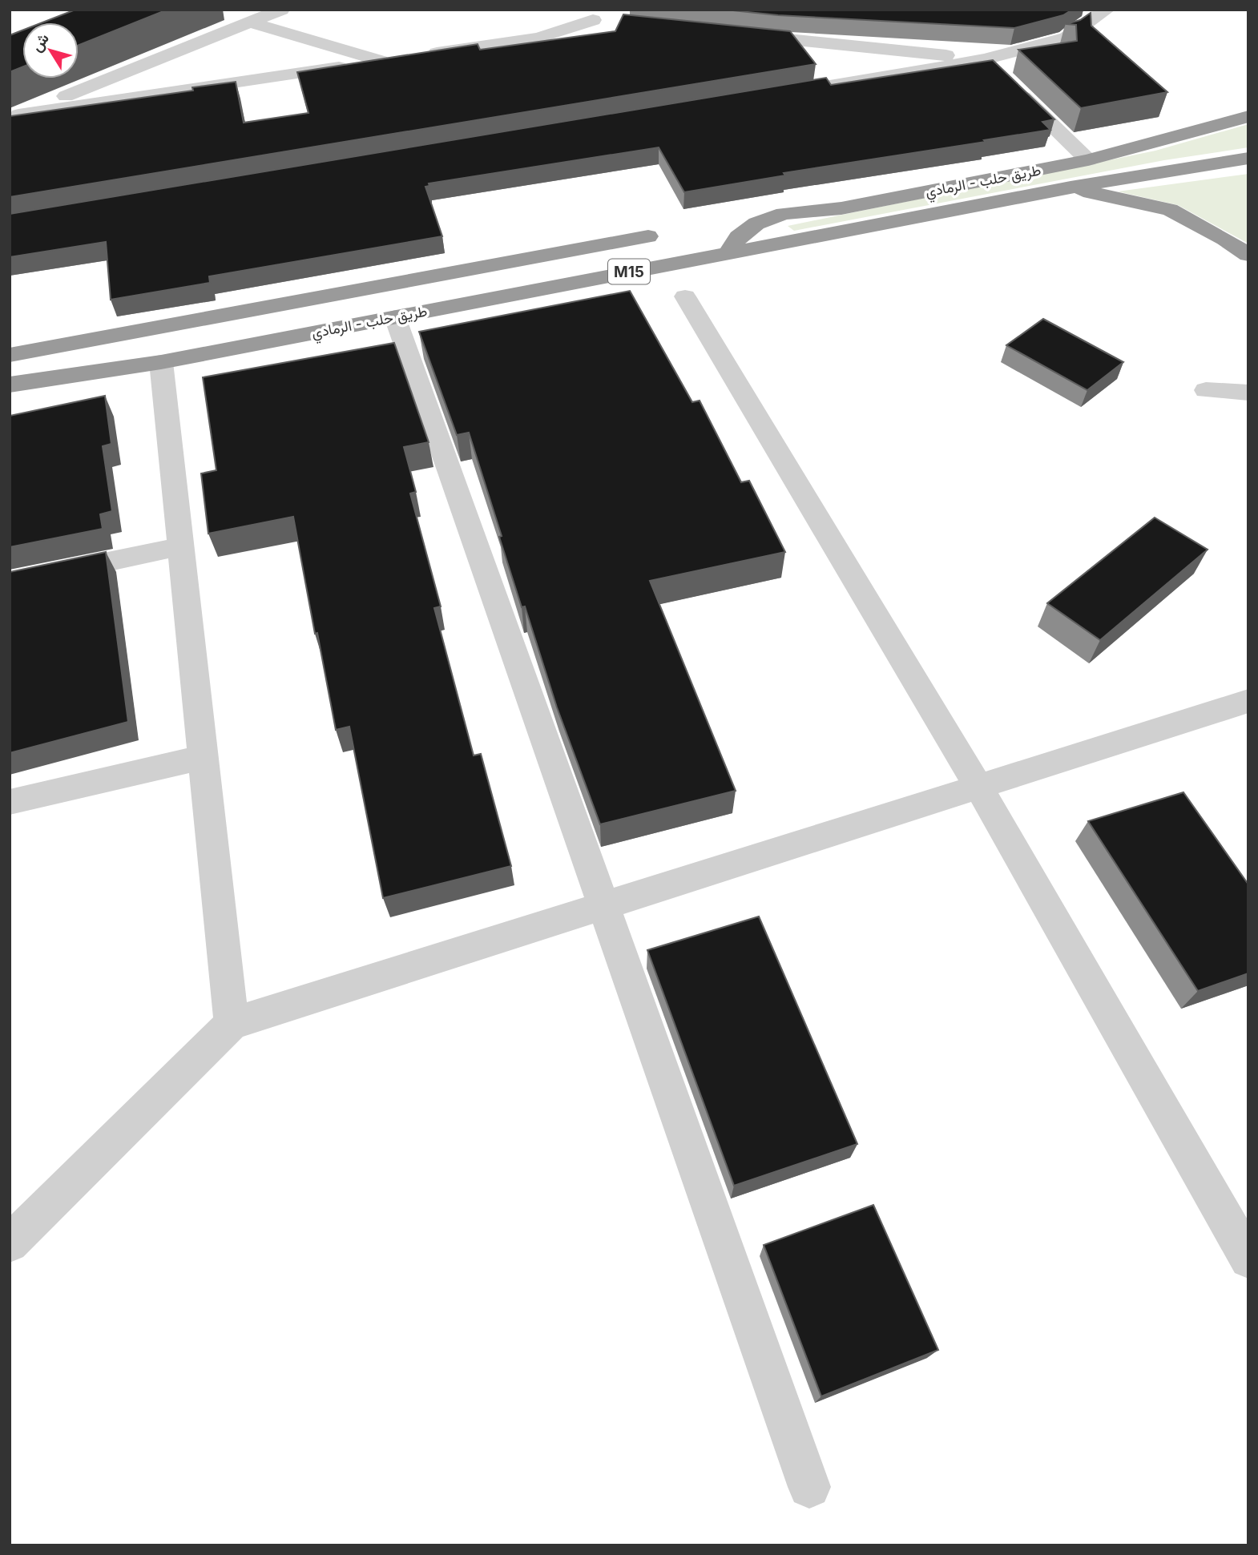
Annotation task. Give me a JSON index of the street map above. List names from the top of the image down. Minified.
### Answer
{"streets":{"highway":["طريق حلب - الرمادي","M15"]},"north":"top left"}
